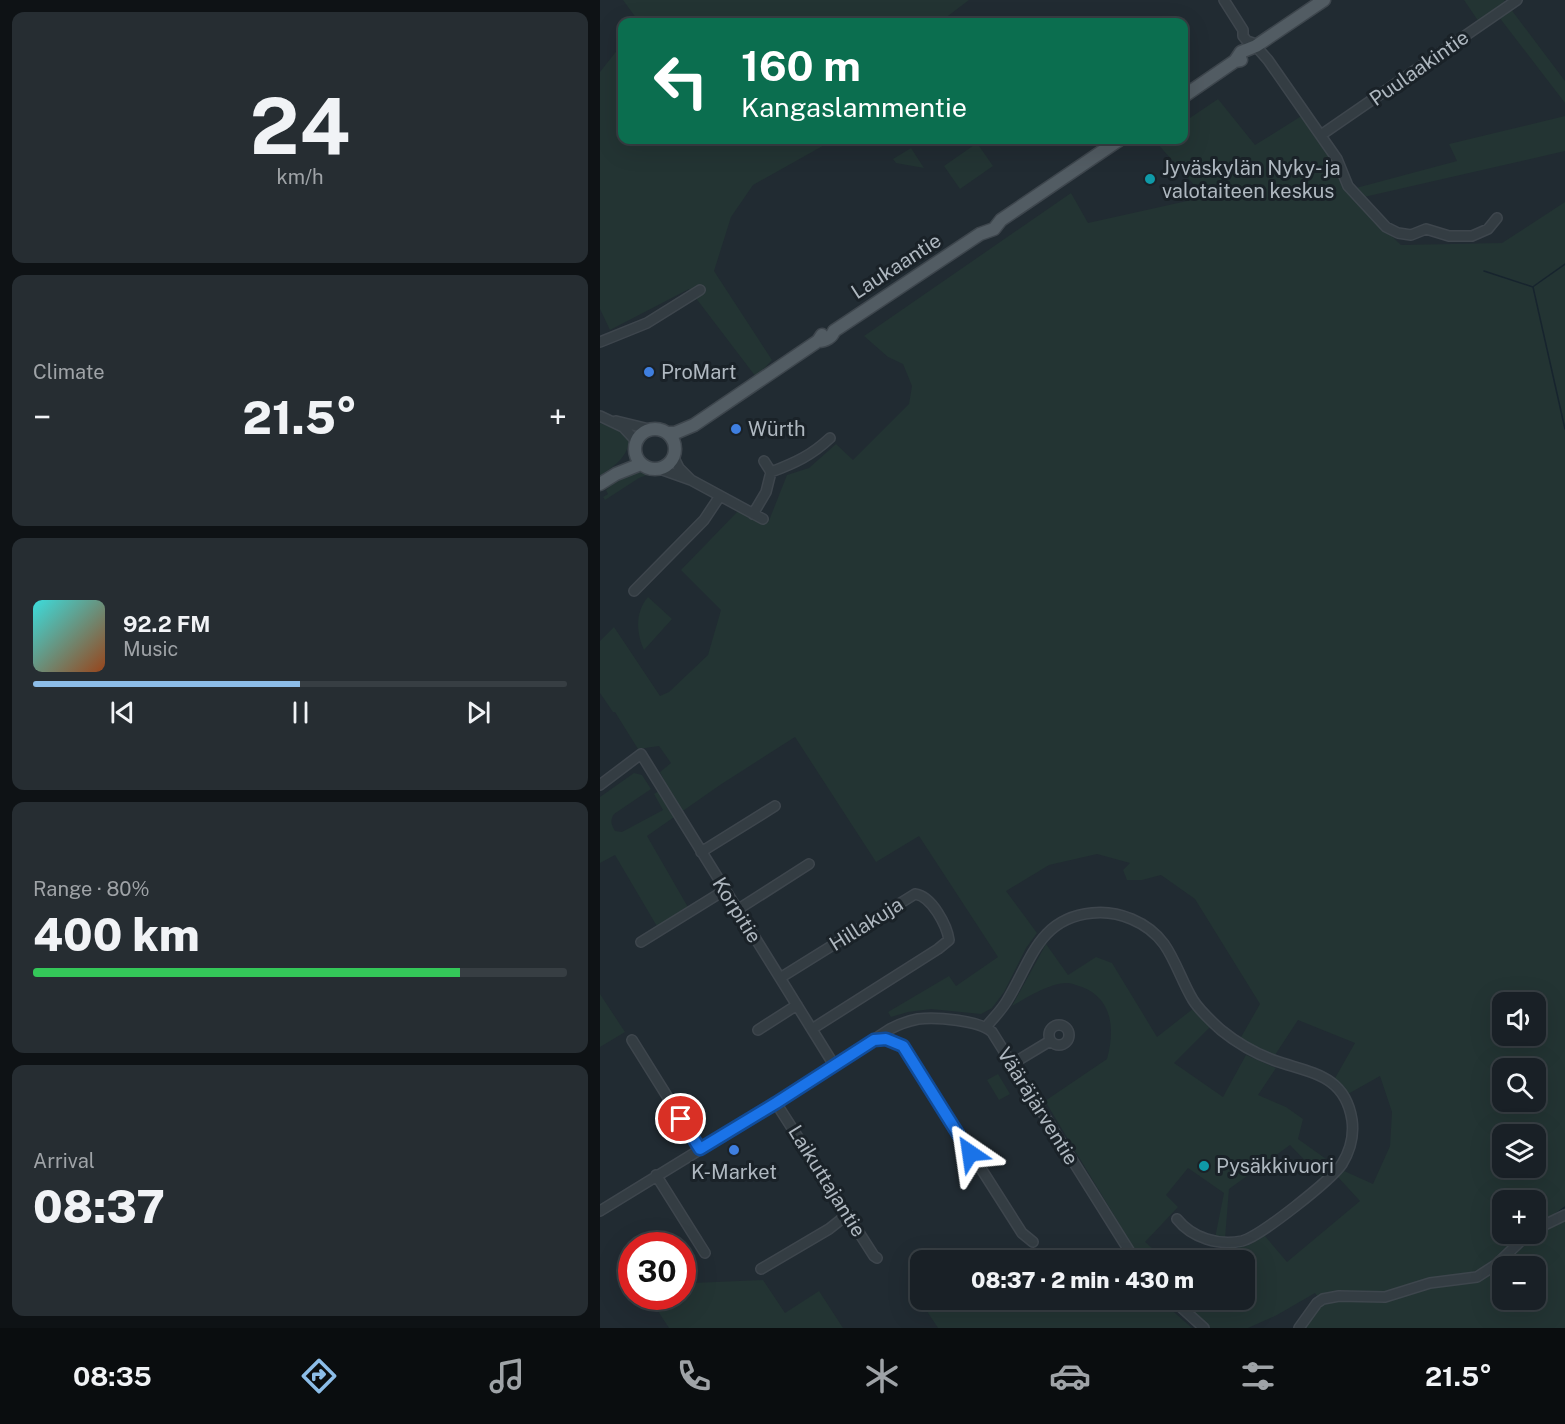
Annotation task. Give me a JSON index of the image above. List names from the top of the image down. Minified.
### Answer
{"streets":{"main road":["Laukaantie"],"street":["Puulaakintie","Korpitie","Hillakuja","Vääräjärventie","Laikuttajantie"]},"crossings":[["Korpitie","Hillakuja"]],"places":["Jyväskylän Nyky- ja valotaiteen keskus","ProMart","Würth","K-Market","Pysäkkivuori"],"page":{"tile":[["24","km/h"],"Climate",["Range · 80%","400 km"],["Arrival","08:37"]],"turn":["160 m","Kangaslammentie"],"heat":["−","21.5°","+"],"song":["92.2 FM","Music"],"map_buttons":["+","−"],"limit":"30","trip":"08:37 · 2 min · 430 m","tabs":["08:35","21.5°"]}}
